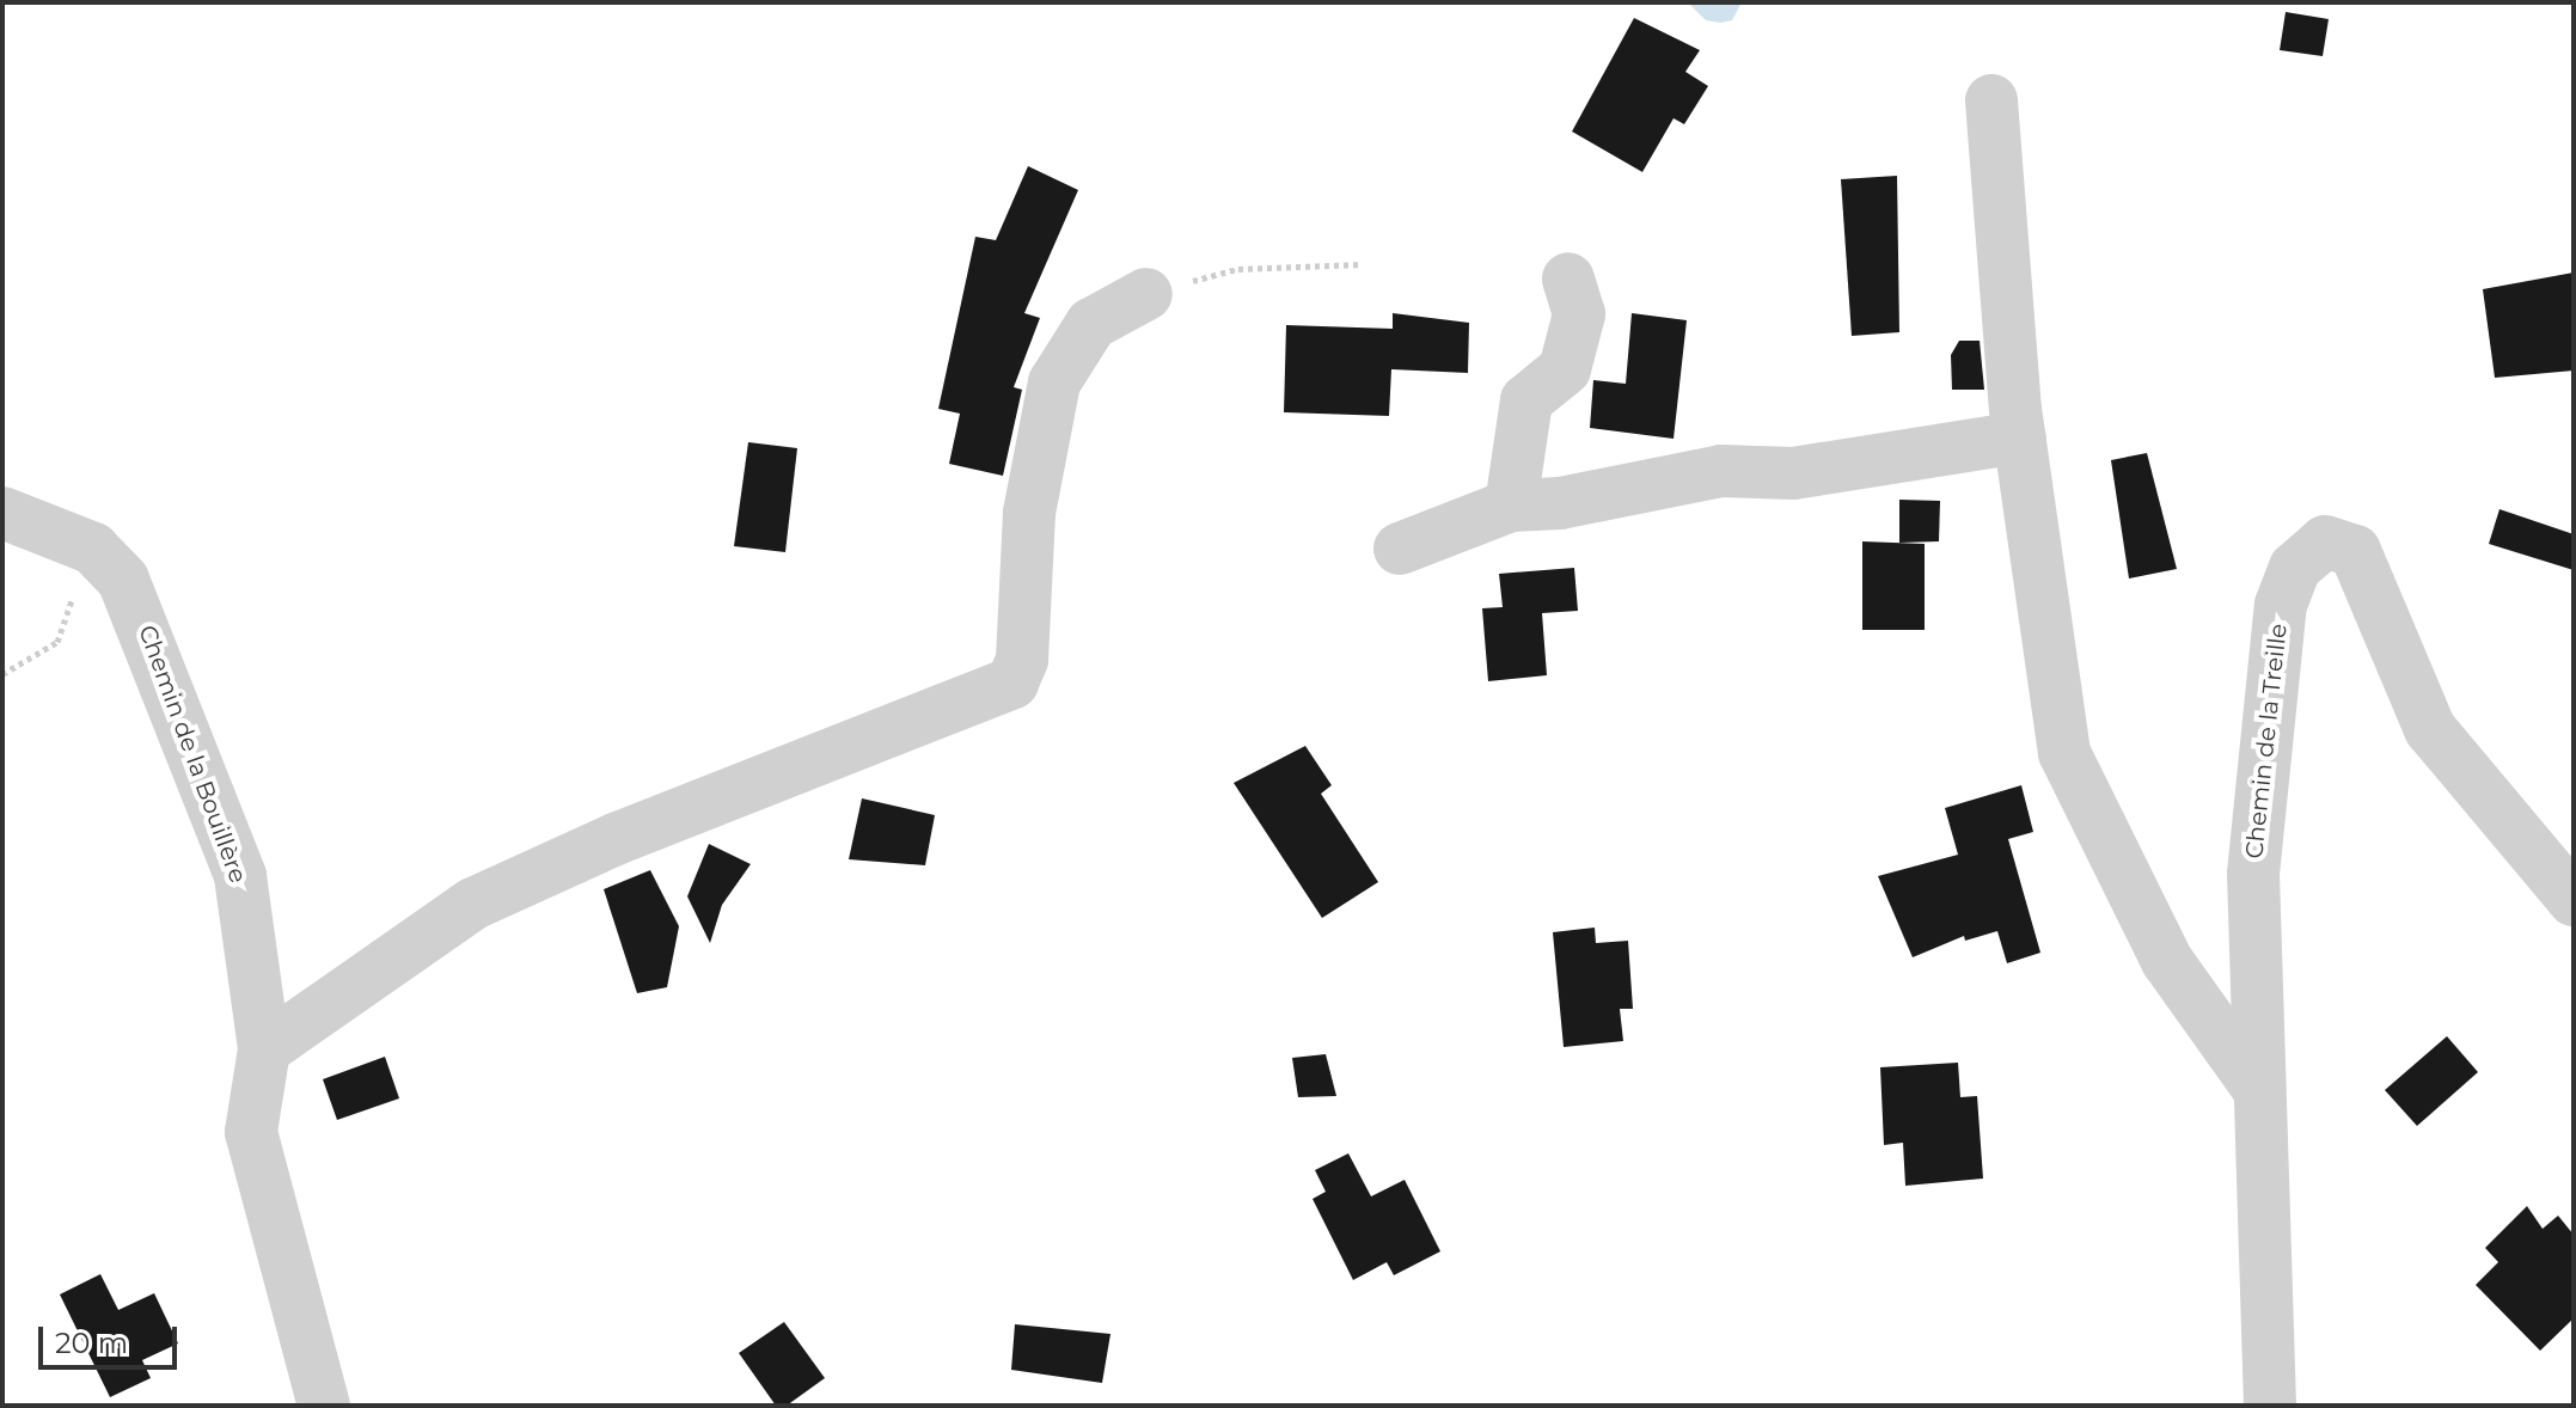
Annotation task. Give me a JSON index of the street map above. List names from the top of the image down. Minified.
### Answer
{"streets":{"street":["Chemin de la Treille","Chemin de la Bouillère"]},"scale_bar":"20 m"}
